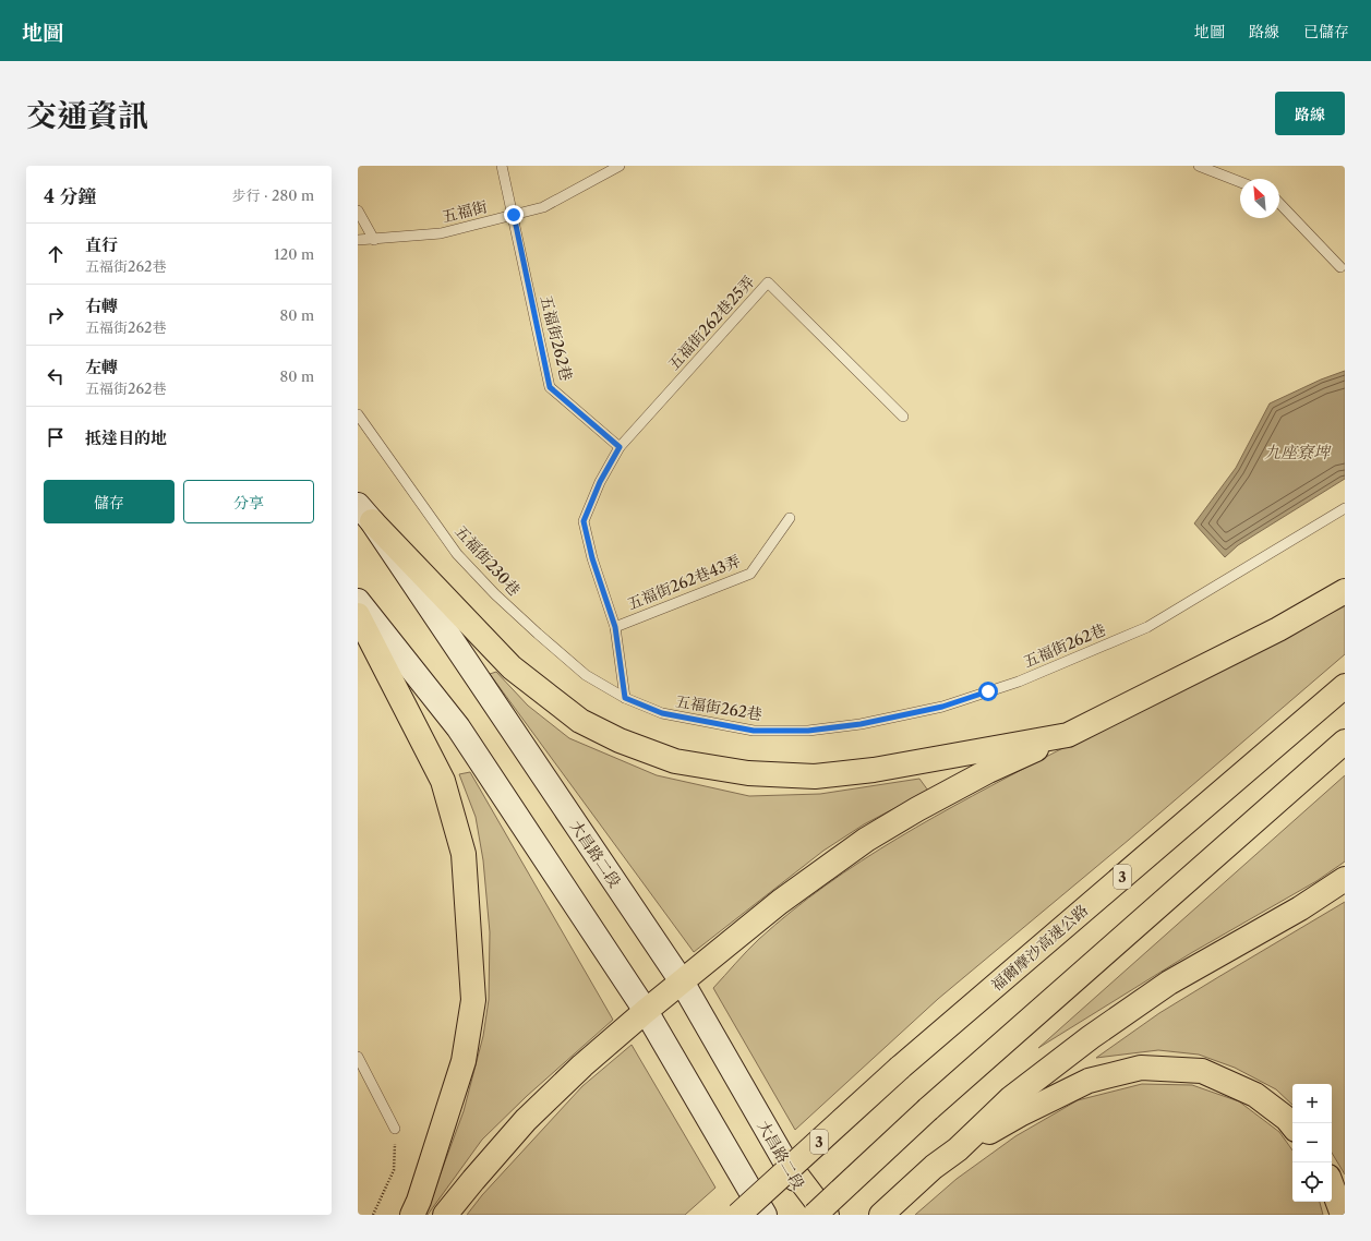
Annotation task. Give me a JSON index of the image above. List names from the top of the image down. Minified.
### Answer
{"streets":{"highway":["3","福爾摩沙高速公路"],"main road":["大昌路二段"],"lane":["五福街","五福街262巷25弄","五福街262巷","五福街230巷","五福街262巷43弄"]},"crossings":[["五福街","五福街262巷"],["五福街262巷25弄","五福街262巷"],["五福街262巷","五福街230巷"]],"water":["九座寮埤"],"north":"top left","page":{"header":"地圖","nav":["地圖","路線","已儲存"],"title":"交通資訊","buttons":["路線",["儲存","分享"]],"heading":["4 分鐘","步行 · 280 m"],"list":[["直行","五福街262巷","120 m"],["右轉","五福街262巷","80 m"],["左轉","五福街262巷","80 m"],"抵達目的地"],"map_buttons":["+","−"]}}
